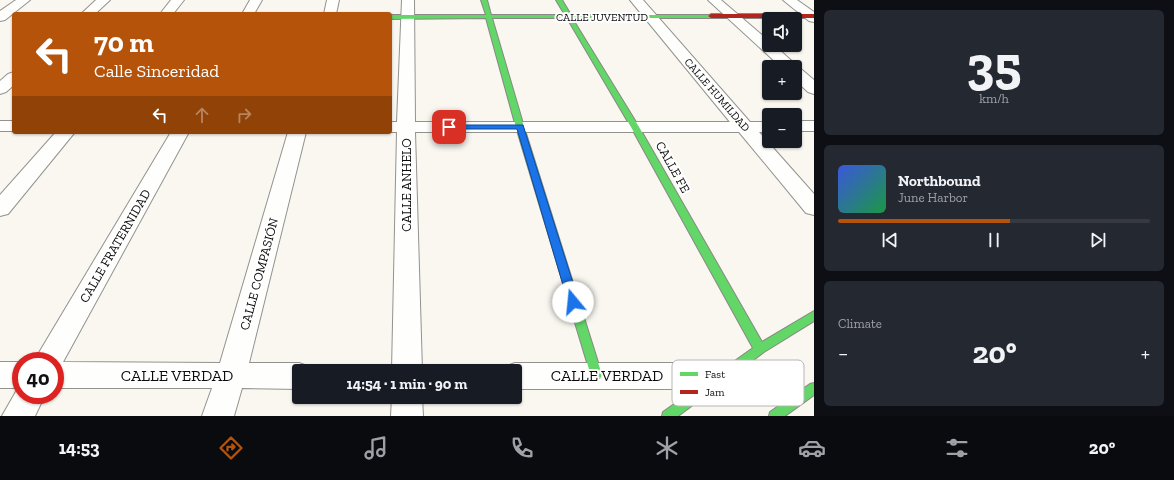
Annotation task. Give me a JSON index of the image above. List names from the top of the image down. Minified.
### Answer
{"streets":{"street":["CALLE JUVENTUD","CALLE HUMILDAD","CALLE FE","CALLE ANHELO","CALLE FRATERNIDAD","CALLE COMPASIÓN","CALLE VERDAD"]},"crossings":[["CALLE JUVENTUD","CALLE HUMILDAD"],["CALLE JUVENTUD","CALLE FE"],["CALLE JUVENTUD","CALLE ANHELO"],["CALLE COMPASIÓN","CALLE VERDAD"]],"legend":["Fast","Jam"],"page":{"tile":[["35","km/h"],"Climate"],"map_buttons":["+","−"],"turn":["70 m","Calle Sinceridad"],"song":["Northbound","June Harbor"],"heat":["−","20°","+"],"limit":"40","trip":"14:54 · 1 min · 90 m","tabs":["14:53","20°"]}}
